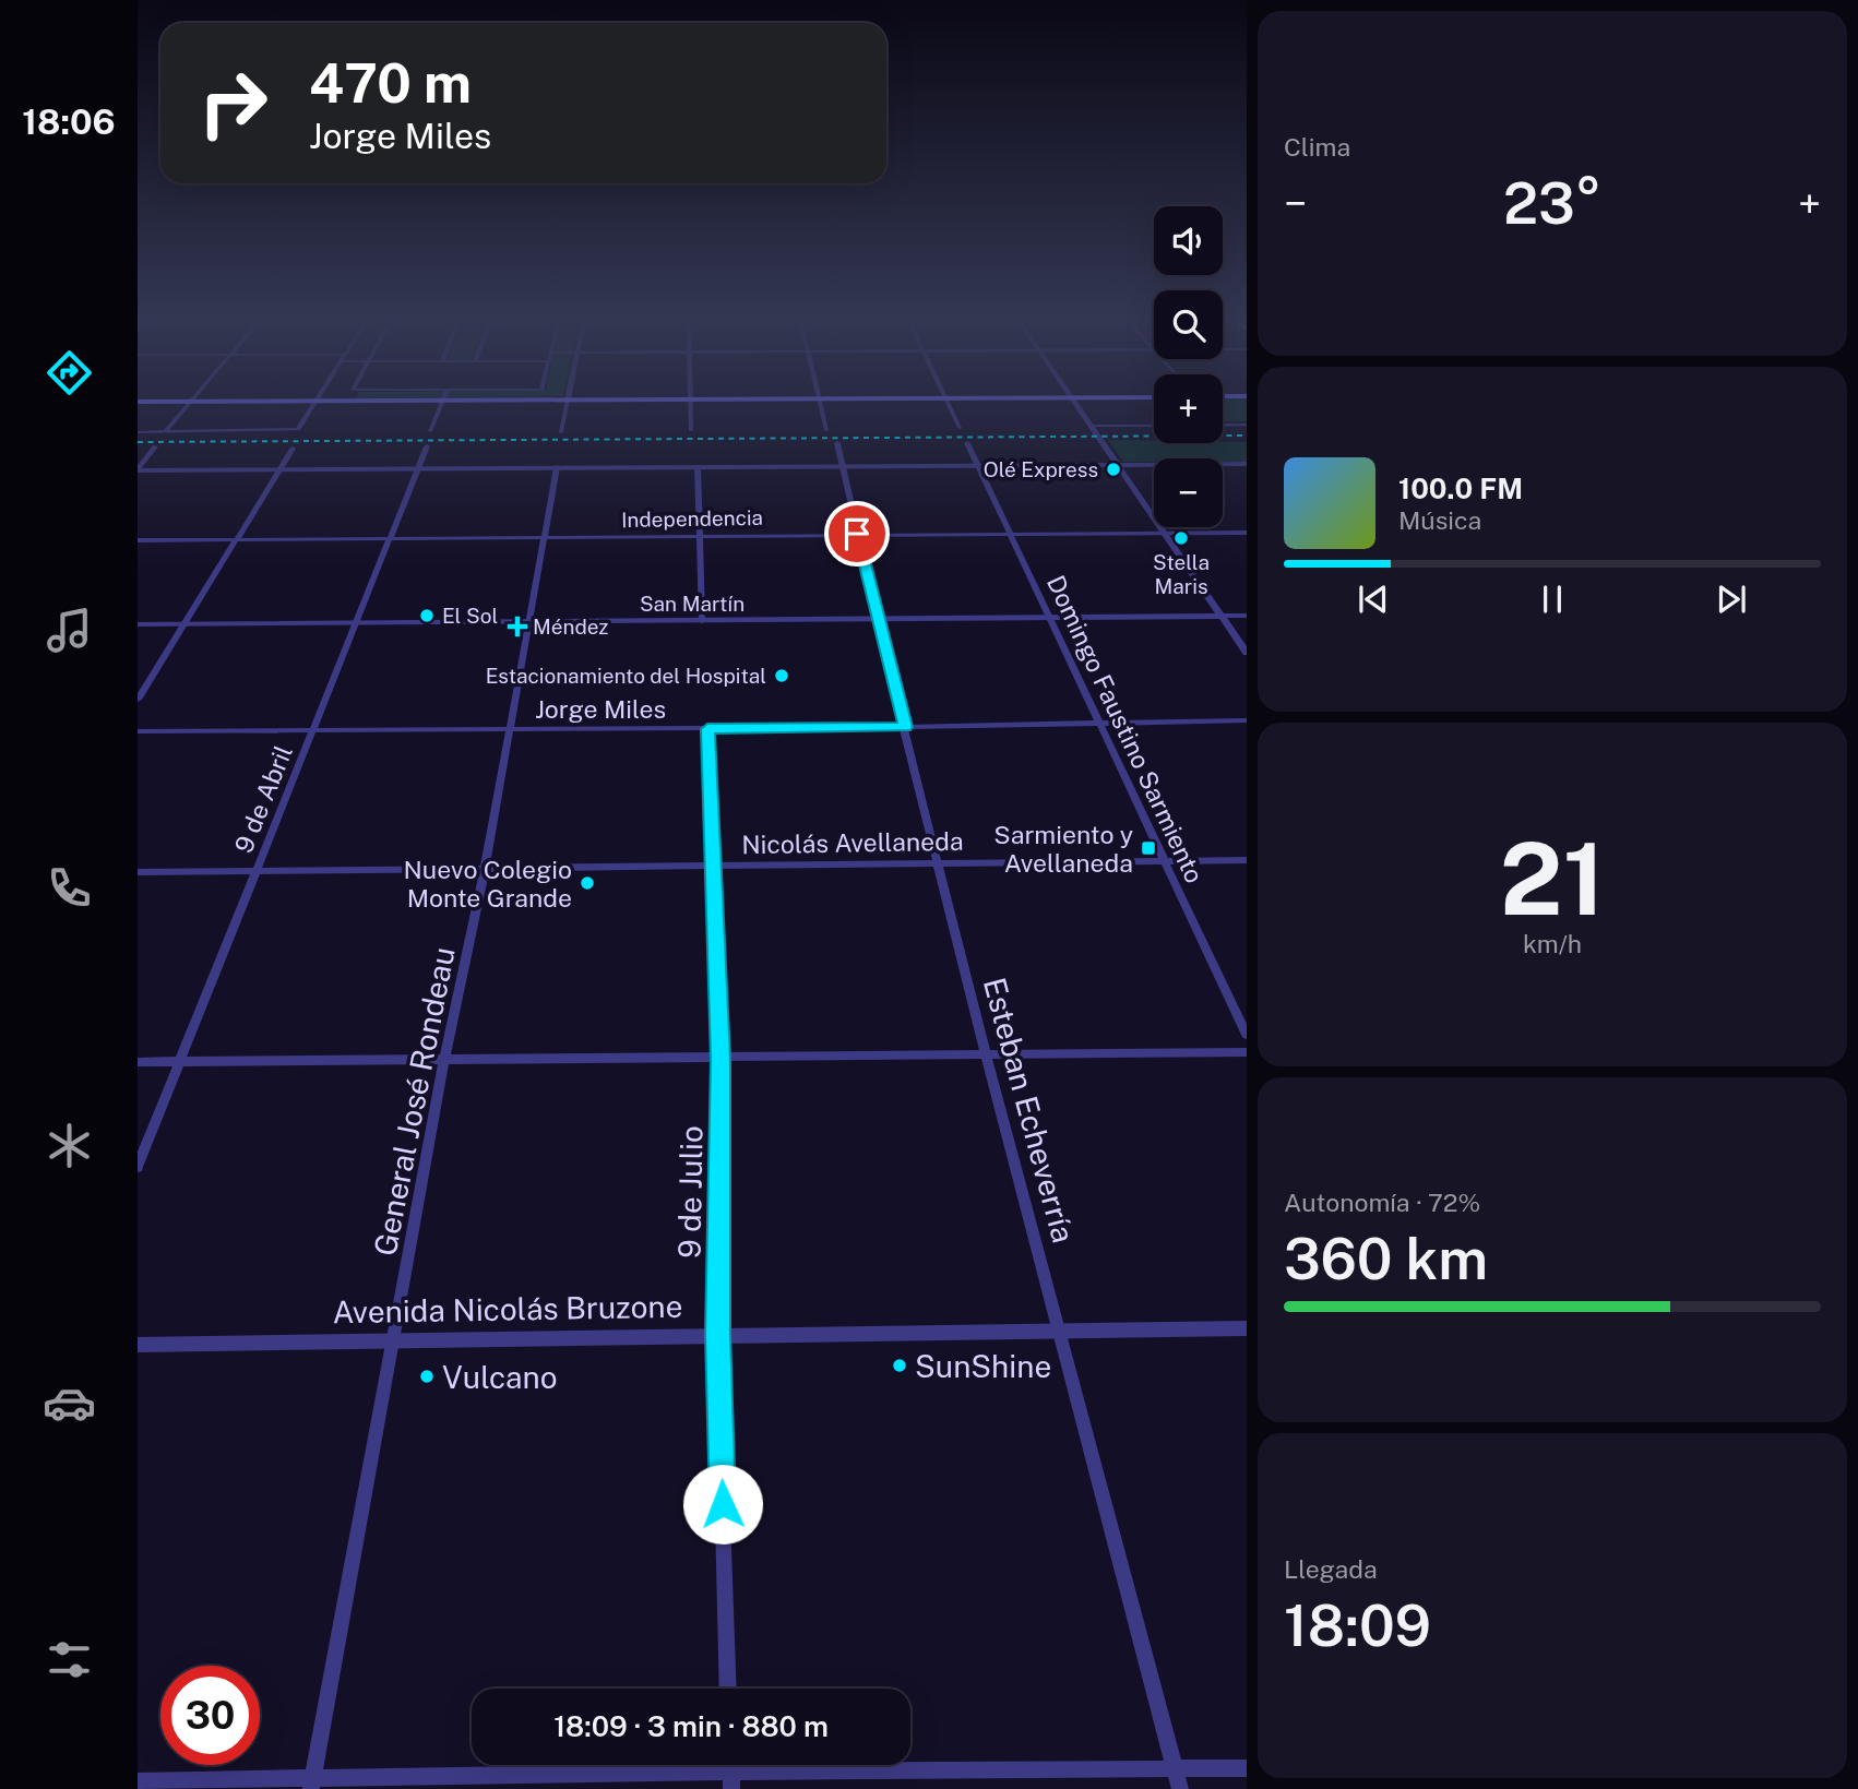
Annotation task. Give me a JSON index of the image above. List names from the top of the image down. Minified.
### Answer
{"streets":{"street":["Independencia","San Martín","Jorge Miles","Domingo Faustino Sarmiento","9 de Abril","Nicolás Avellaneda","General José Rondeau","Esteban Echeverría","9 de Julio","Avenida Nicolás Bruzone"]},"crossings":[["Independencia","Domingo Faustino Sarmiento"],["Independencia","9 de Abril"],["Independencia","General José Rondeau"],["Independencia","Esteban Echeverría"],["San Martín","Domingo Faustino Sarmiento"],["San Martín","9 de Abril"],["San Martín","General José Rondeau"],["San Martín","Esteban Echeverría"],["Jorge Miles","Domingo Faustino Sarmiento"],["Jorge Miles","9 de Abril"],["Jorge Miles","General José Rondeau"],["Jorge Miles","Esteban Echeverría"],["Jorge Miles","9 de Julio"],["Domingo Faustino Sarmiento","Nicolás Avellaneda"],["9 de Abril","Nicolás Avellaneda"],["Nicolás Avellaneda","General José Rondeau"],["Nicolás Avellaneda","Esteban Echeverría"],["Nicolás Avellaneda","9 de Julio"],["General José Rondeau","Avenida Nicolás Bruzone"],["Esteban Echeverría","Avenida Nicolás Bruzone"],["9 de Julio","Avenida Nicolás Bruzone"]],"places":{"other":["Olé Express","Stella Maris","El Sol","Estacionamiento del Hospital","Nuevo Colegio Monte Grande","SunShine","Vulcano"],"health":["Méndez"],"transit":["Sarmiento y Avellaneda"]},"page":{"tabs":"18:06","tile":["Clima",["21","km/h"],["Autonomía · 72%","360 km"],["Llegada","18:09"]],"turn":["470 m","Jorge Miles"],"heat":["−","23°","+"],"map_buttons":["+","−"],"song":["100.0 FM","Música"],"limit":"30","trip":"18:09 · 3 min · 880 m"}}
